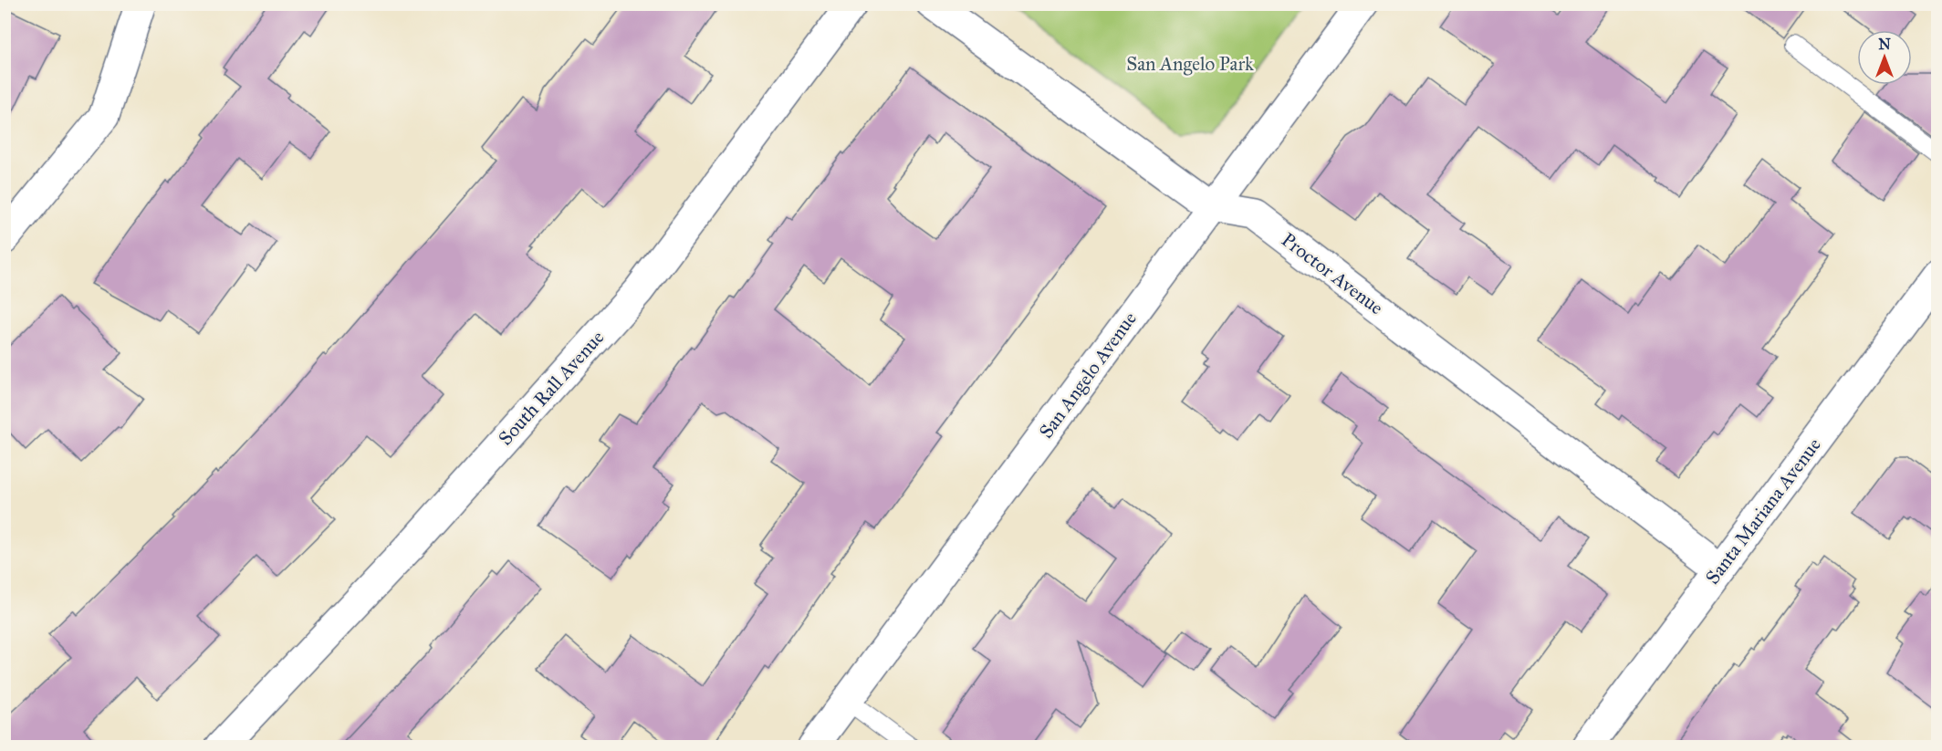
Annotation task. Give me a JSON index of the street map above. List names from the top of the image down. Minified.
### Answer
{"streets":{"street":["Proctor Avenue","San Angelo Avenue","South Rall Avenue","Santa Mariana Avenue"]},"crossings":[["Proctor Avenue","San Angelo Avenue"],["Proctor Avenue","Santa Mariana Avenue"]],"parks":["San Angelo Park"],"north":"top"}
